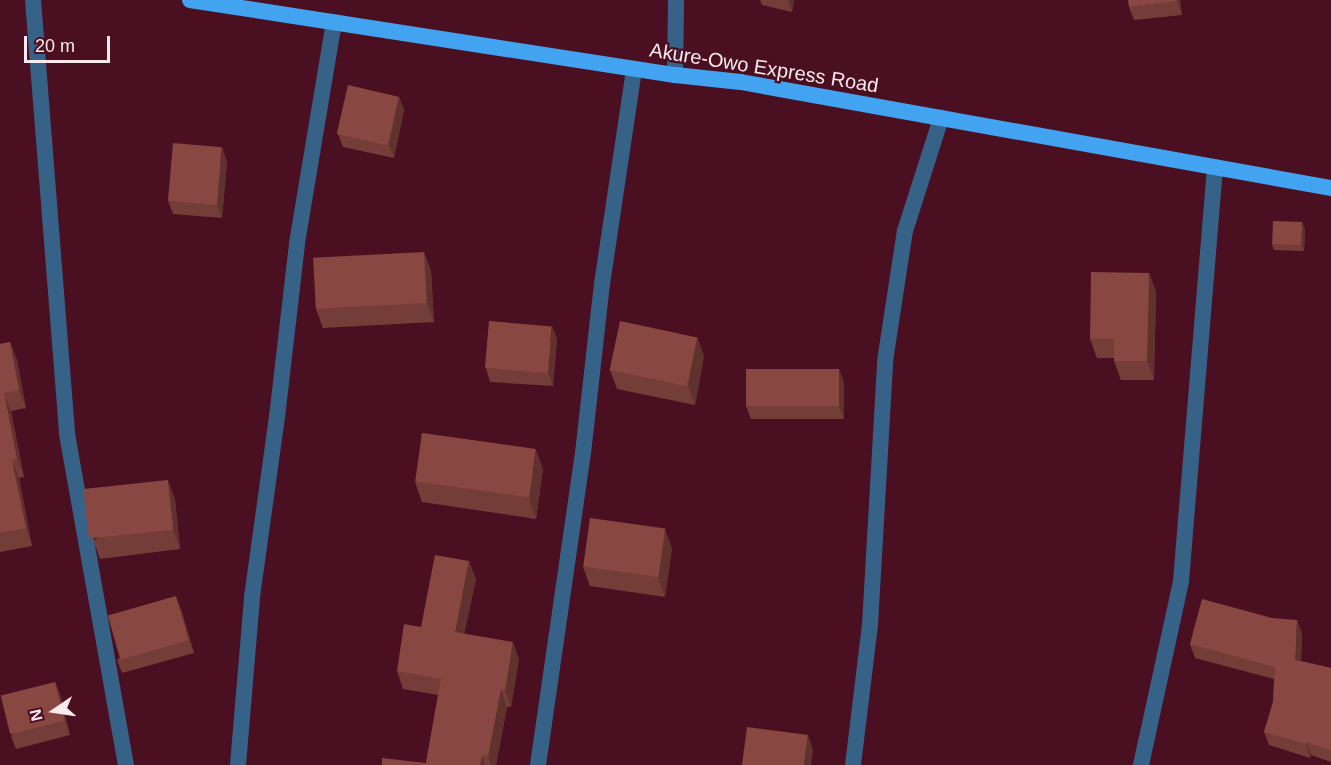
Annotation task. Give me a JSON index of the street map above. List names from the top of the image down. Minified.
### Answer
{"streets":{"highway":["Akure-Owo Express Road"]},"scale_bar":"20 m","north":"left"}
